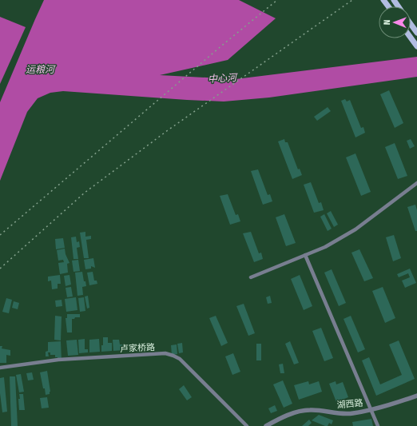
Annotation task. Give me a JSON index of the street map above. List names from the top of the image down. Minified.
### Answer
{"streets":{"street":["卢家桥路","湖西路"]},"water":["运粮河","中心河"],"north":"left"}
